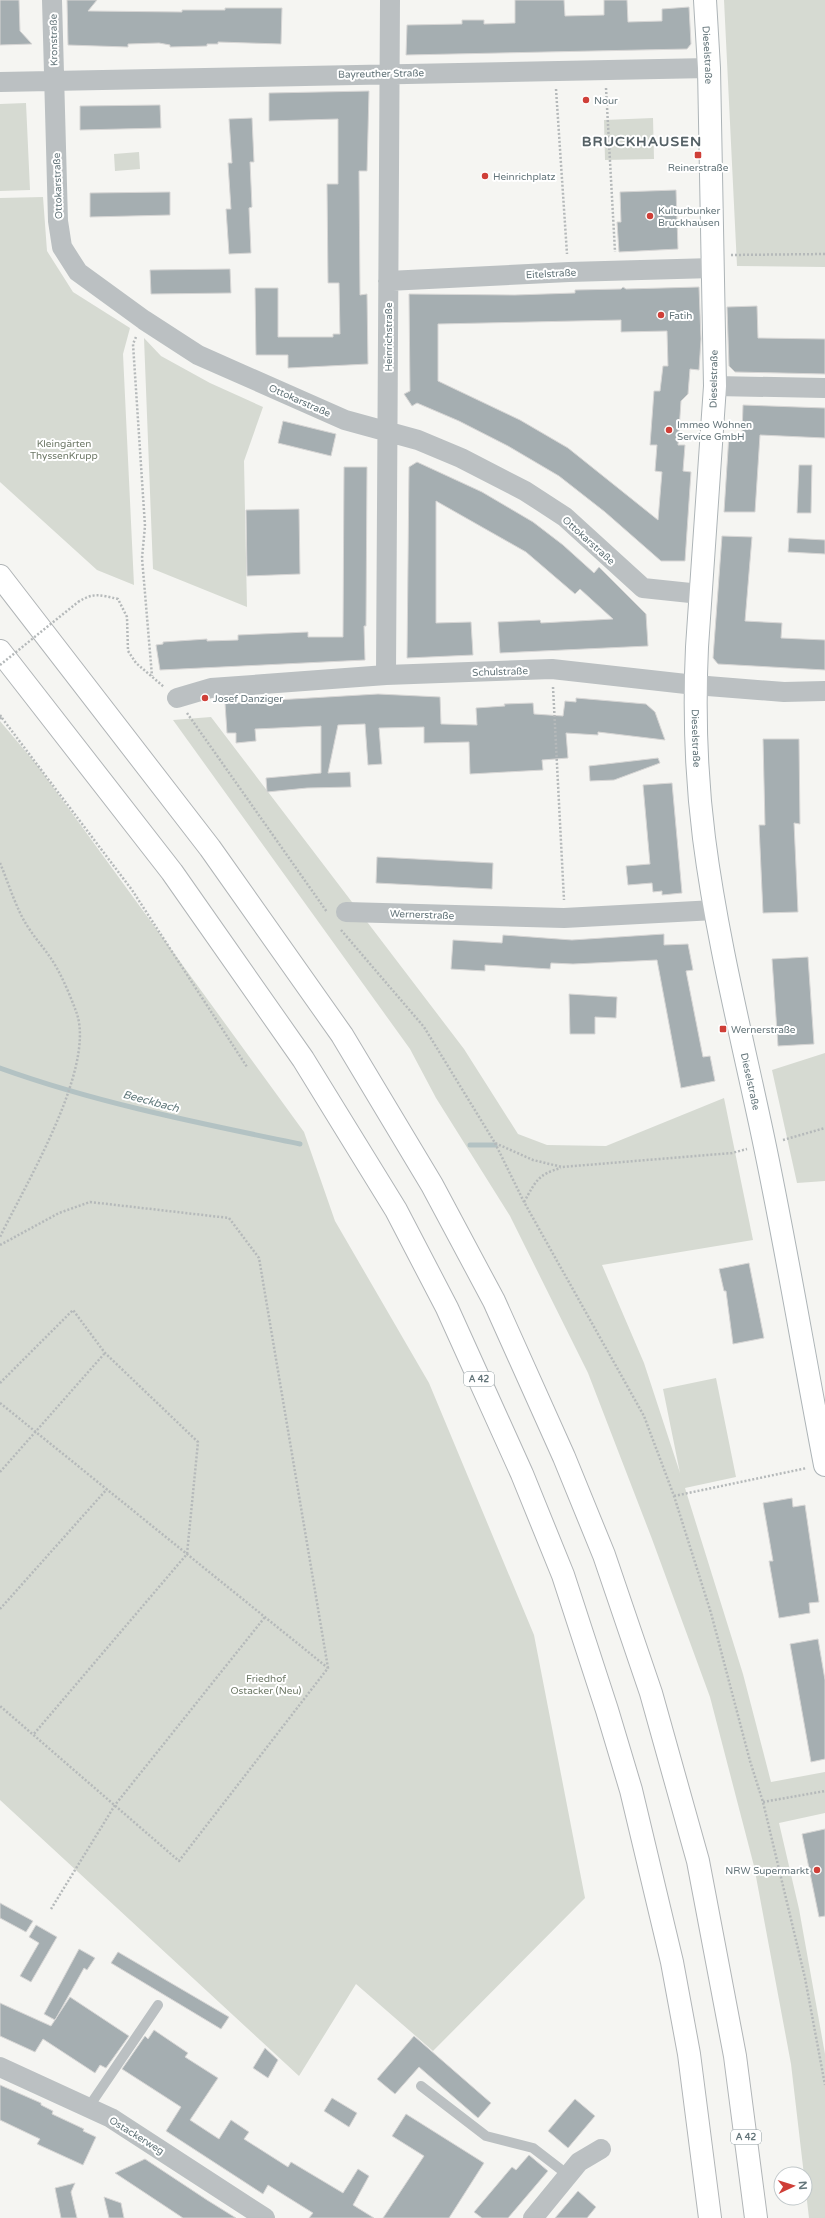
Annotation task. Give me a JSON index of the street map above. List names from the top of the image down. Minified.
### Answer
{"streets":{"main road":["Dieselstraße","A 42"],"street":["Kronstraße","Bayreuther Straße","Ottokarstraße","Eitelstraße","Heinrichstraße","Schulstraße","Wernerstraße","Ostackerweg"]},"crossings":[["Kronstraße","Bayreuther Straße"],["Kronstraße","Ottokarstraße"],["Dieselstraße","Bayreuther Straße"],["Dieselstraße","Ottokarstraße"],["Dieselstraße","Eitelstraße"],["Dieselstraße","Schulstraße"],["Dieselstraße","Wernerstraße"],["Bayreuther Straße","Ottokarstraße"],["Bayreuther Straße","Heinrichstraße"],["Ottokarstraße","Heinrichstraße"],["Eitelstraße","Heinrichstraße"],["Heinrichstraße","Schulstraße"]],"districts":["BRUCKHAUSEN"],"water":["Beeckbach"],"parks":["Kleingärten ThyssenKrupp","Friedhof Ostacker (Neu)"],"places":{"other":["Nour","Heinrichplatz","Kulturbunker Bruckhausen","Fatih","Immeo Wohnen Service GmbH","Josef Danziger","NRW Supermarkt"],"transit":["Reinerstraße","Wernerstraße"]},"north":"right"}
